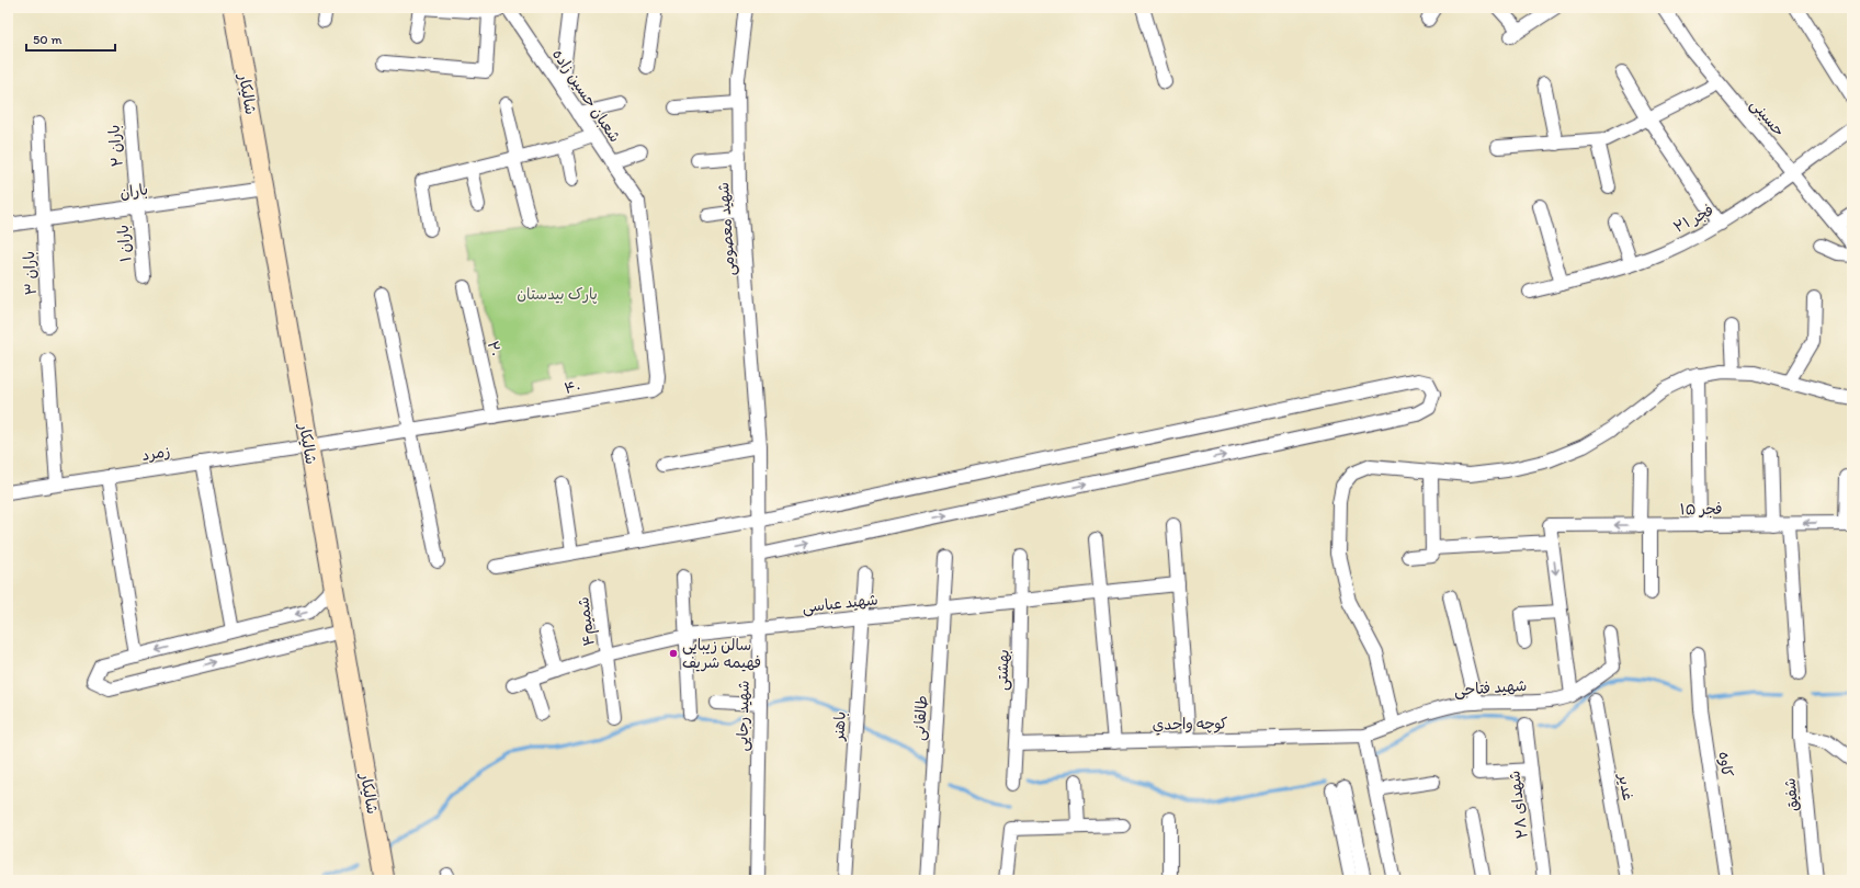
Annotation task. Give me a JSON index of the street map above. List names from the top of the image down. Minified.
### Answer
{"streets":{"main road":["شالیکار"],"street":["شعبان حسین زاده","حسینی","باران ۲","باران","فجر ۲۱","شهید معصومی","باران ۱","باران ۳","۲۰","۴۰","زمرد","فجر ۱۵","شهید عباسی","شمیم۴","بهشتی","شهید فتاحی","شهید رجایی","طالقانی","كوچه واحدي","باهنر","کاوه","غدیر","شفیق","شهدای ۲۸"]},"crossings":[["شالیکار","باران"],["شالیکار","۴۰"],["شالیکار","زمرد"],["شعبان حسین زاده","۴۰"],["حسینی","فجر ۲۱"],["باران ۲","باران"],["باران ۲","باران ۱"],["باران","باران ۱"],["باران","باران ۳"],["شهید معصومی","شهید رجایی"],["۲۰","۴۰"],["۴۰","زمرد"],["شهید عباسی","شمیم۴"],["شهید عباسی","بهشتی"],["شهید عباسی","شهید رجایی"],["شهید عباسی","طالقانی"],["شهید عباسی","باهنر"],["بهشتی","كوچه واحدي"],["شهید فتاحی","كوچه واحدي"]],"parks":["پارک بیدستان"],"places":["سالن زیبایی فهیمه شریف"],"scale_bar":"50 m"}
